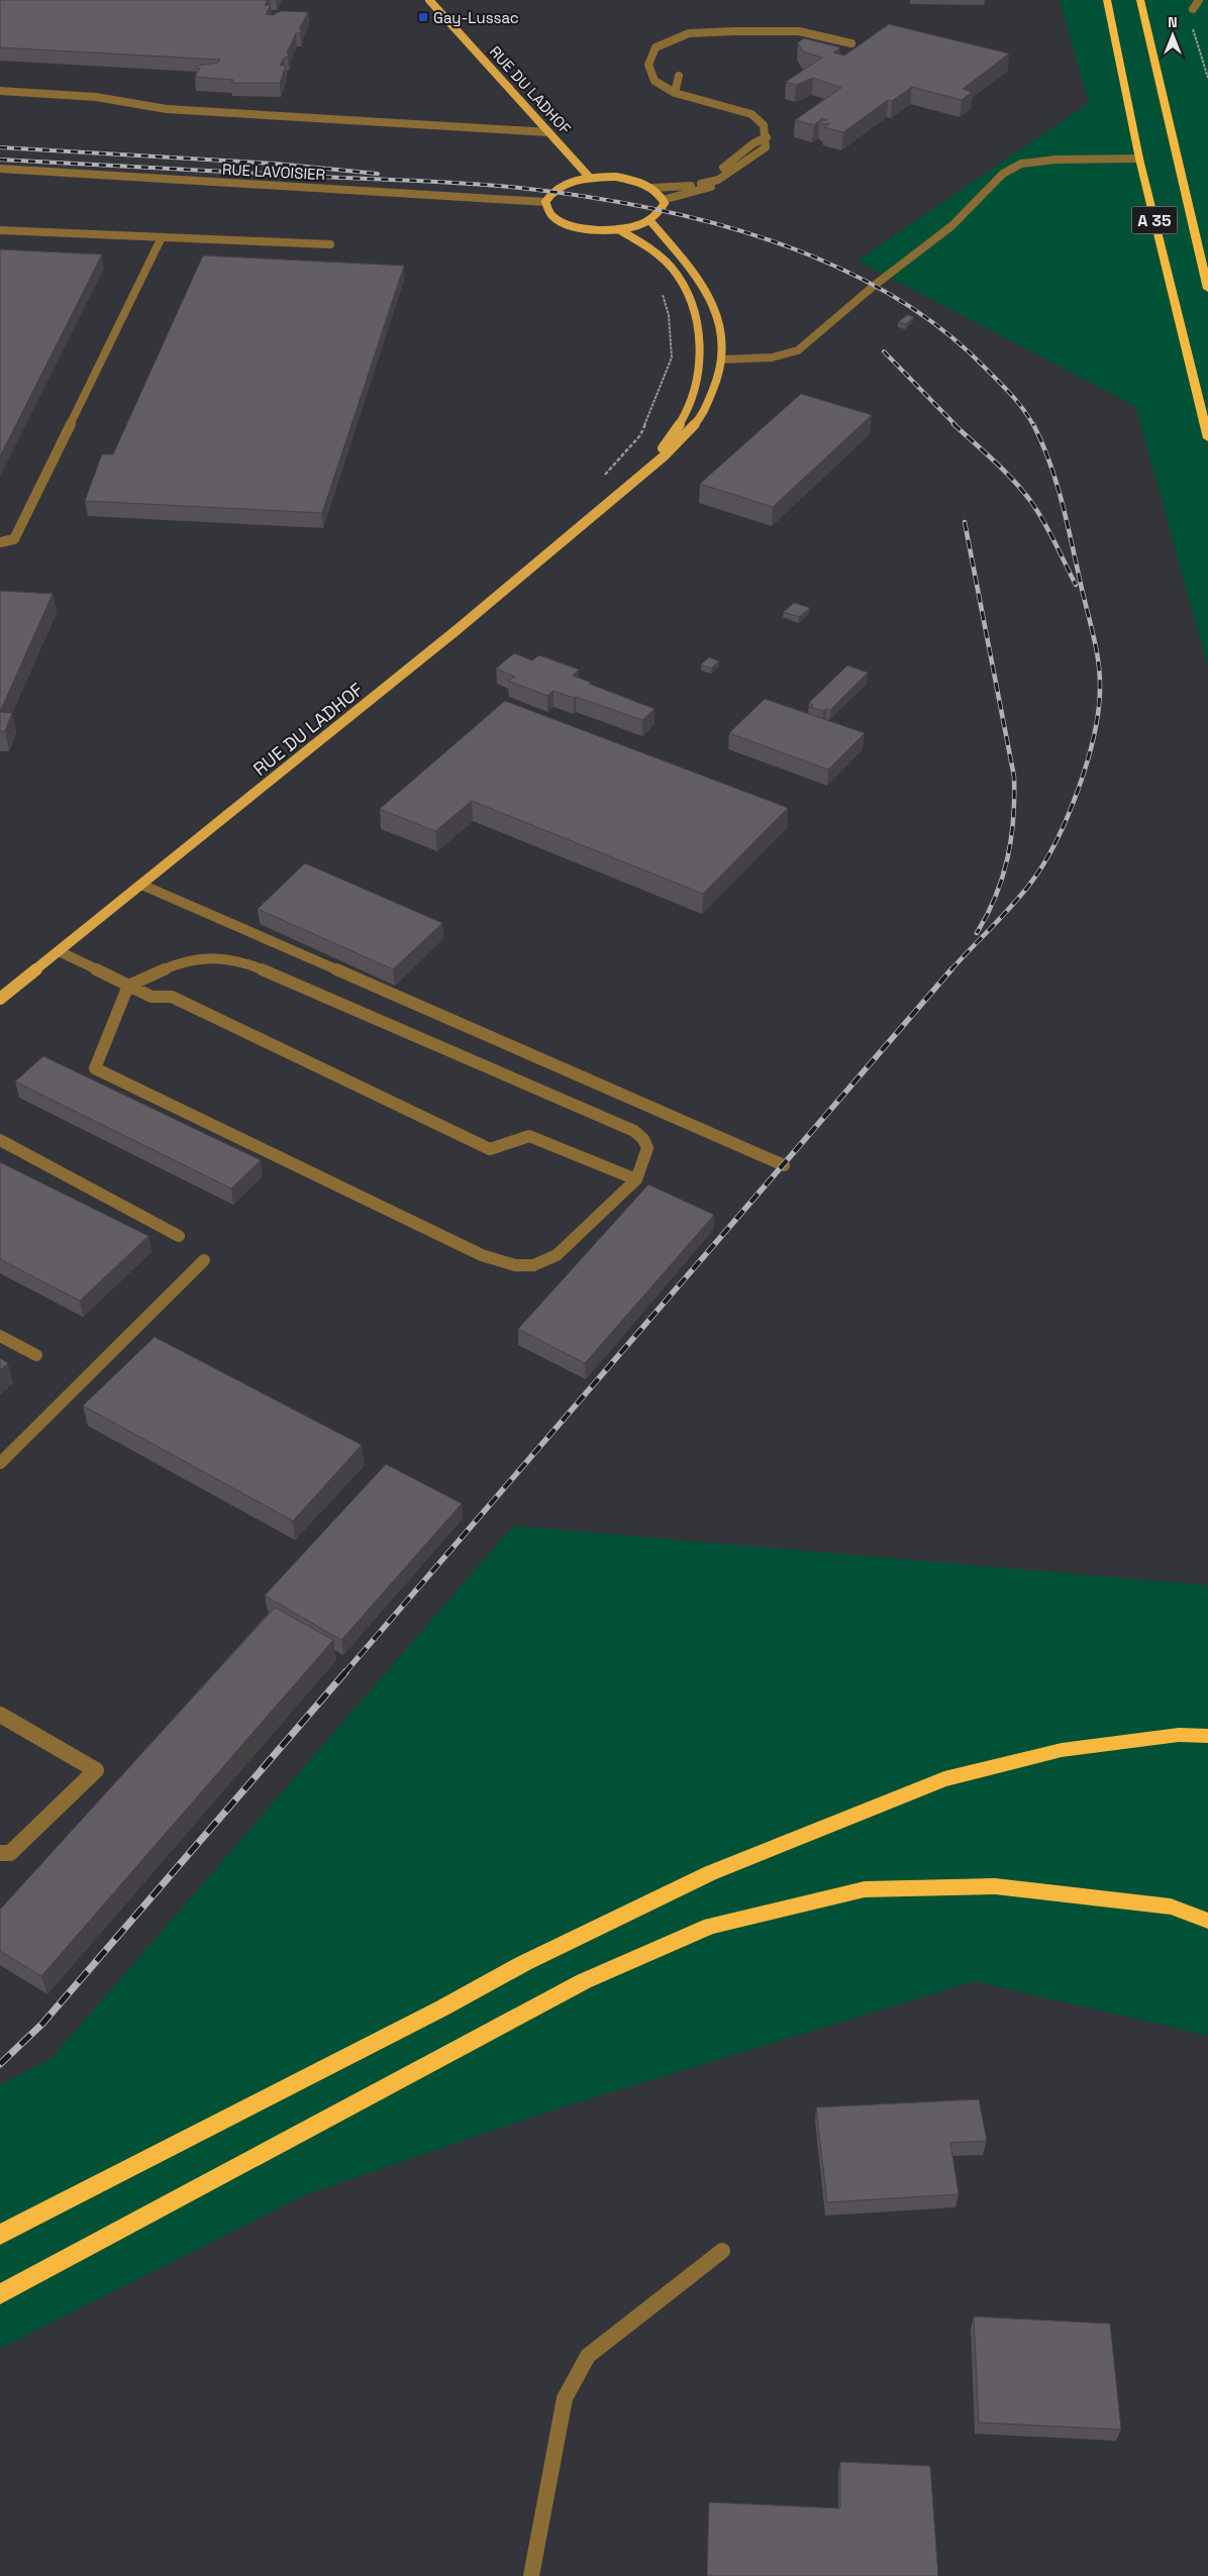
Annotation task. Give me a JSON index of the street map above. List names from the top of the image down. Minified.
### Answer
{"streets":{"highway":["A 35"],"main road":["RUE DU LADHOF"],"street":["RUE LAVOISIER"]},"places":{"transit":["Gay-Lussac"]},"north":"top"}
